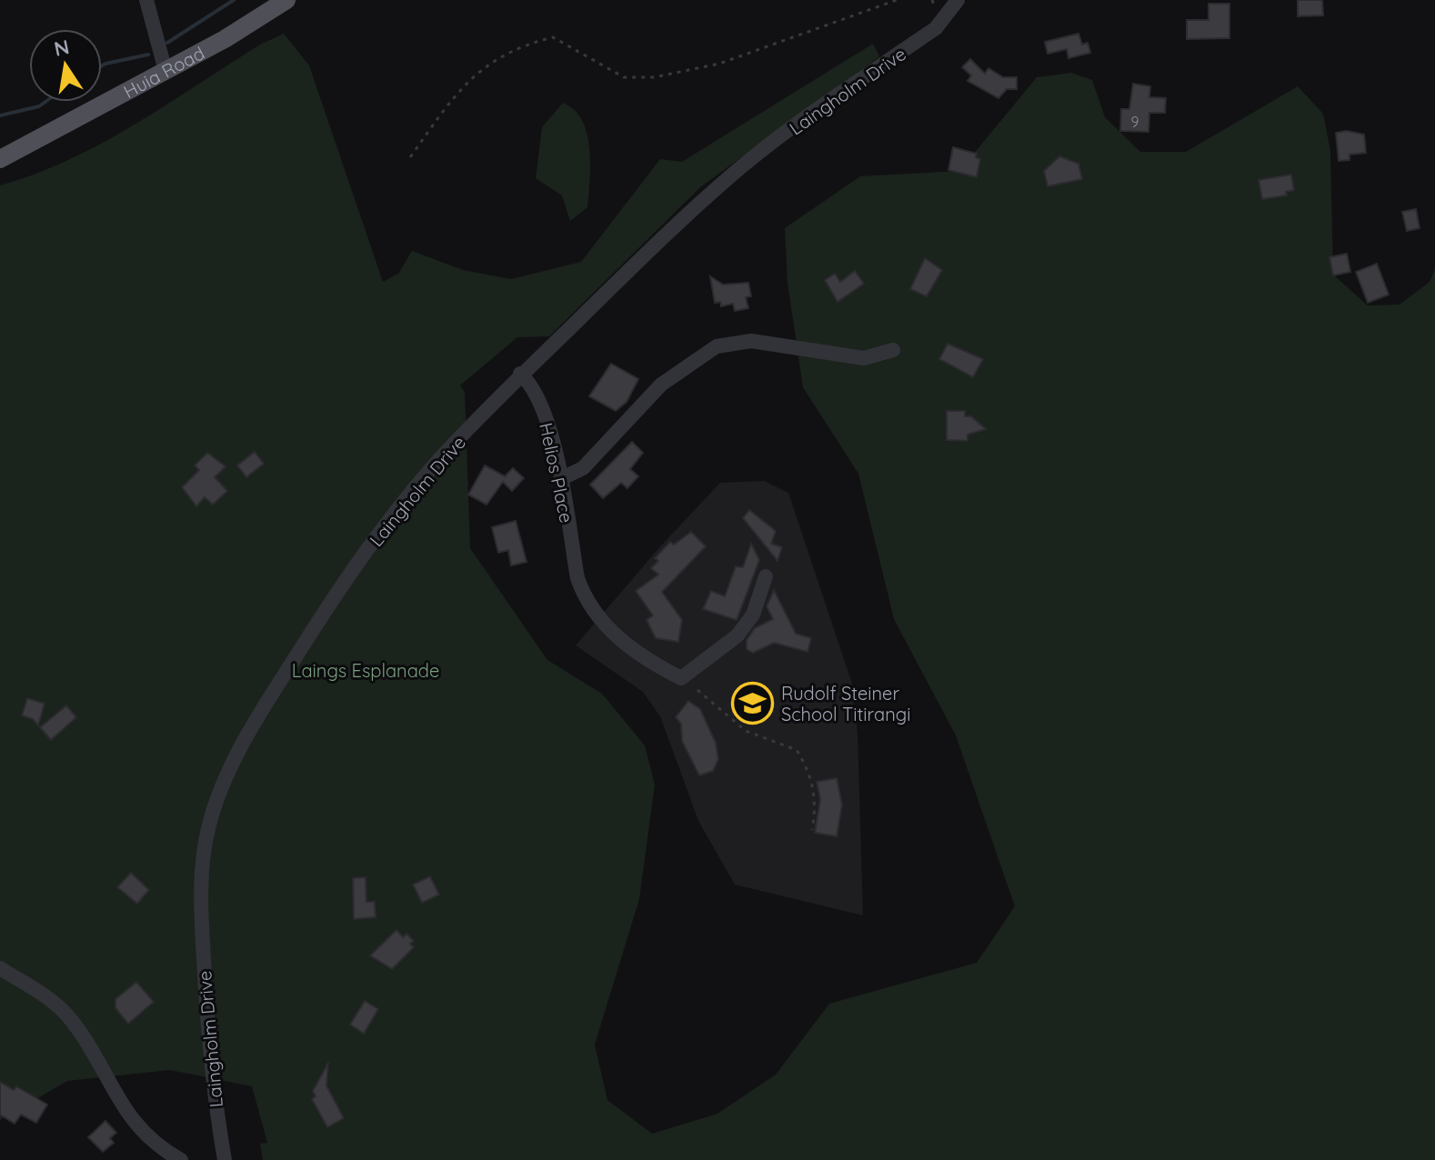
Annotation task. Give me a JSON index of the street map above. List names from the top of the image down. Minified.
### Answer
{"streets":{"main road":["Huia Road"],"street":["Laingholm Drive","Helios Place"]},"crossings":[["Laingholm Drive","Helios Place"]],"parks":["Laings Esplanade"],"places":{"school or university":["Rudolf Steiner School Titirangi"]},"house_numbers":["9"],"north":"top"}
